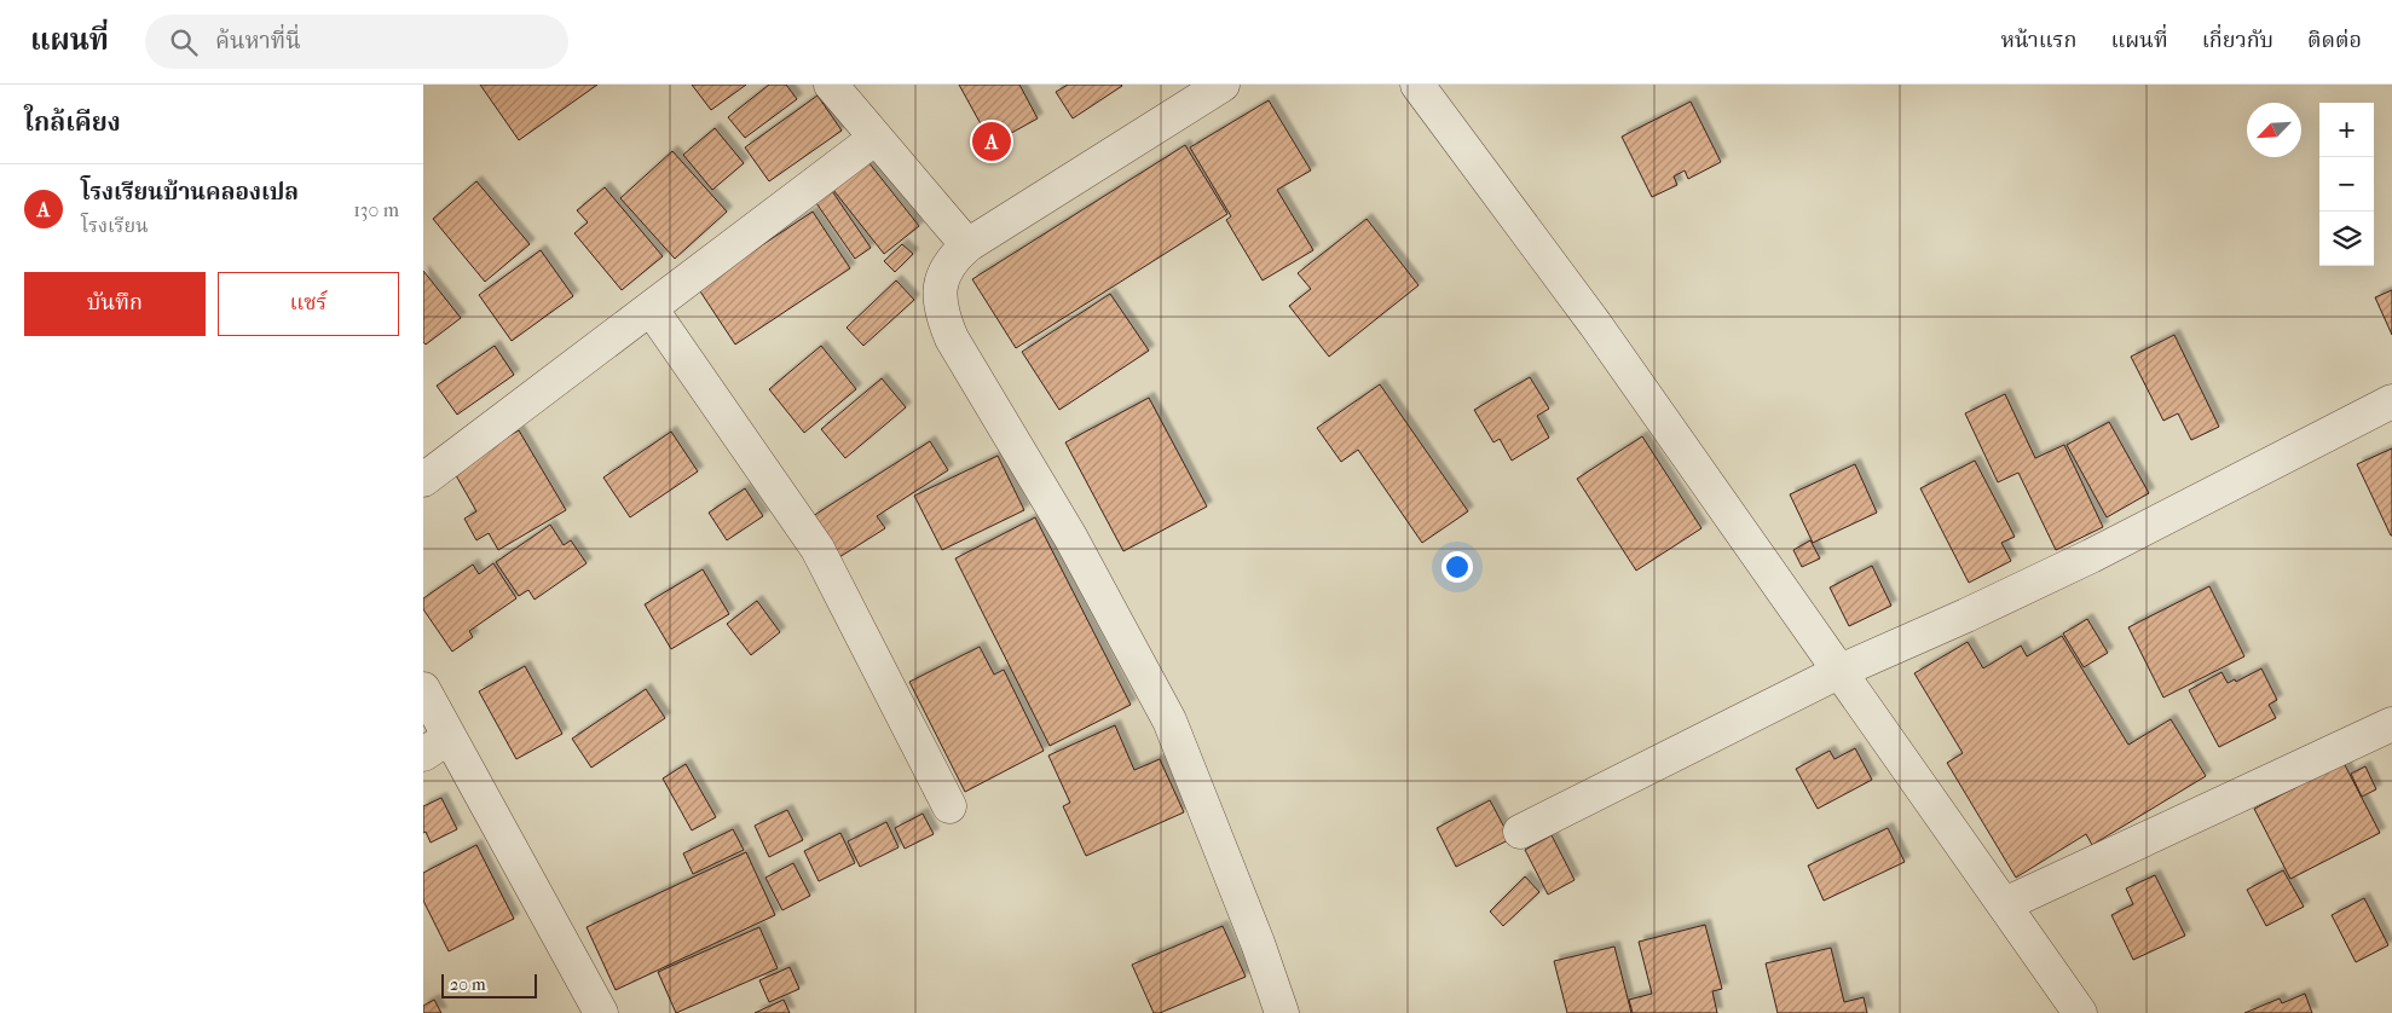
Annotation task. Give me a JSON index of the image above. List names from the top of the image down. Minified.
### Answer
{"scale_bar":"20 m","north":"bottom left","page":{"header":"แผนที่","search":"ค้นหาที่นี่","nav":["หน้าแรก","แผนที่","เกี่ยวกับ","ติดต่อ"],"heading":"ใกล้เคียง","map_buttons":["+","−"],"pins":"A","list":[{"mark":"A","name":"โรงเรียนบ้านคลองเปล","note":"โรงเรียน","value":"130 m"}],"buttons":["บันทึก","แชร์"],"scale":"20 m"}}
